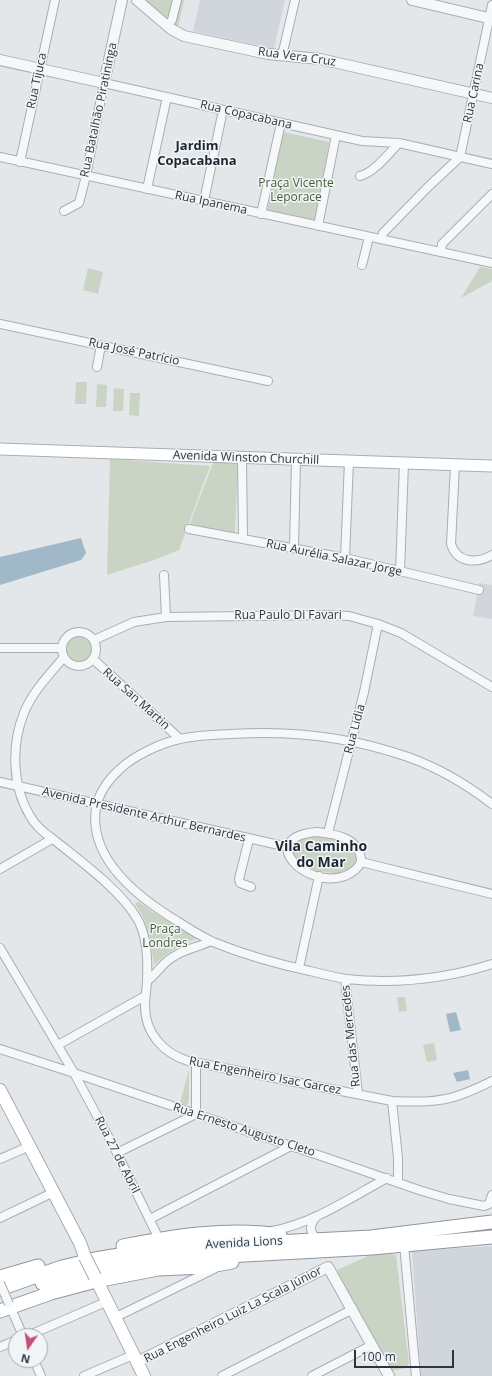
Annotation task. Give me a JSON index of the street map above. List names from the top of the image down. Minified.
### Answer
{"streets":{"highway":["Avenida Lions"],"main road":["Avenida Winston Churchill"],"street":["Rua Vera Cruz","Rua Tijuca","Rua Carina","Rua Batalhão Piratininga","Rua Copacabana","Rua Ipanema","Rua José Patrício","Rua Aurélia Salazar Jorge","Rua Paulo Di Favari","Rua San Martin","Rua Lidia","Avenida Presidente Arthur Bernardes","Rua das Mercedes","Rua Engenheiro Isac Garcez","Rua Ernesto Augusto Cleto","Rua 27 de Abril","Rua Engenheiro Luiz La Scala Júnior"]},"crossings":[["Rua Vera Cruz","Rua Carina"],["Rua Tijuca","Rua Copacabana"],["Rua Tijuca","Rua Ipanema"],["Rua Carina","Rua Copacabana"],["Rua Batalhão Piratininga","Rua Copacabana"],["Rua Batalhão Piratininga","Rua Ipanema"],["Rua Paulo Di Favari","Rua San Martin"],["Rua Paulo Di Favari","Rua Lidia"],["Rua Lidia","Avenida Presidente Arthur Bernardes"],["Avenida Presidente Arthur Bernardes","Rua Engenheiro Isac Garcez"],["Rua das Mercedes","Rua Engenheiro Isac Garcez"],["Rua Ernesto Augusto Cleto","Rua 27 de Abril"]],"districts":["Jardim Copacabana","Vila Caminho do Mar"],"parks":["Praça Vicente Leporace","Praça Londres"],"scale_bar":"100 m","north":"bottom"}
